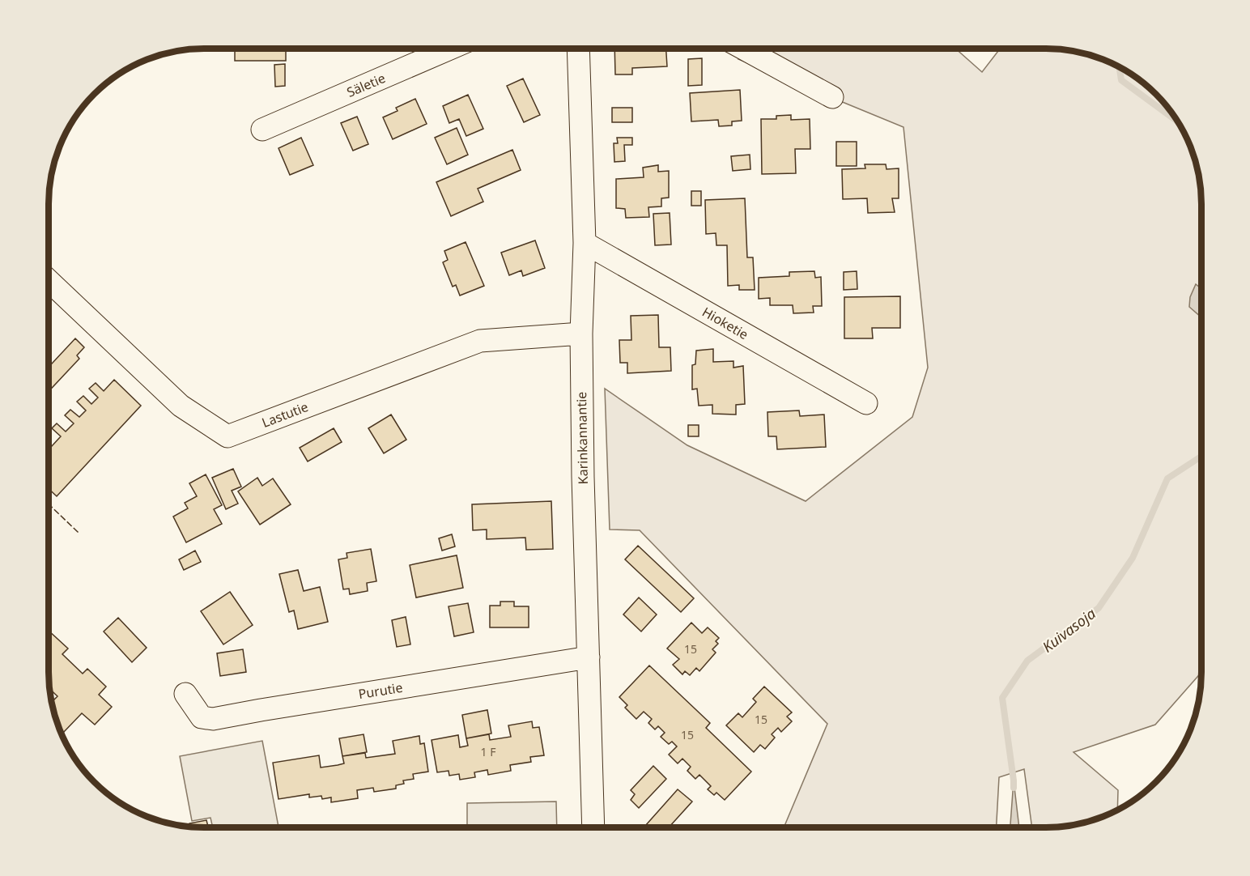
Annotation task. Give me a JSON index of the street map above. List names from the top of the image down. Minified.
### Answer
{"streets":{"street":["Säletie","Hioketie","Lastutie","Karinkannantie","Purutie"]},"crossings":[["Hioketie","Karinkannantie"],["Lastutie","Karinkannantie"],["Karinkannantie","Purutie"]],"water":["Kuivasoja"],"house_numbers":["15","15","15","1 F"]}
